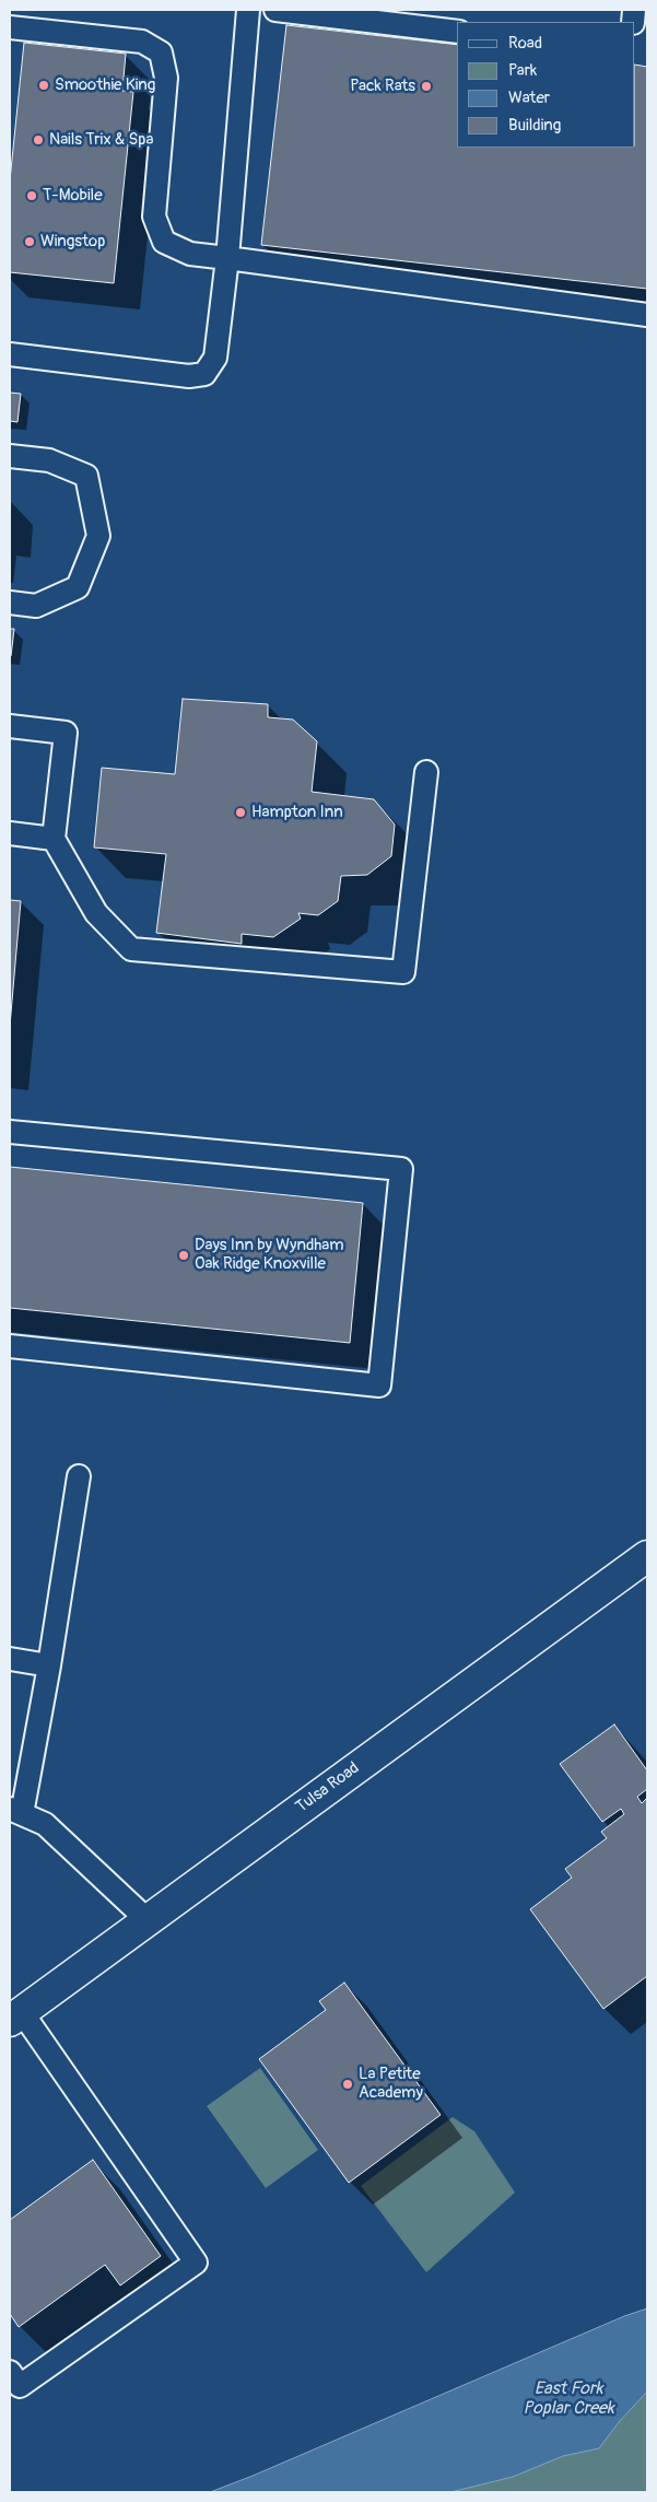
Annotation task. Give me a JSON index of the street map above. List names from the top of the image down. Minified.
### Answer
{"streets":{"street":["Tulsa Road"]},"water":["East Fork Poplar Creek"],"places":["Smoothie King","Pack Rats","Nails Trix & Spa","T-Mobile","Wingstop","Hampton Inn","Days Inn by Wyndham Oak Ridge Knoxville","La Petite Academy"],"legend":["Road","Park","Water","Building"]}
